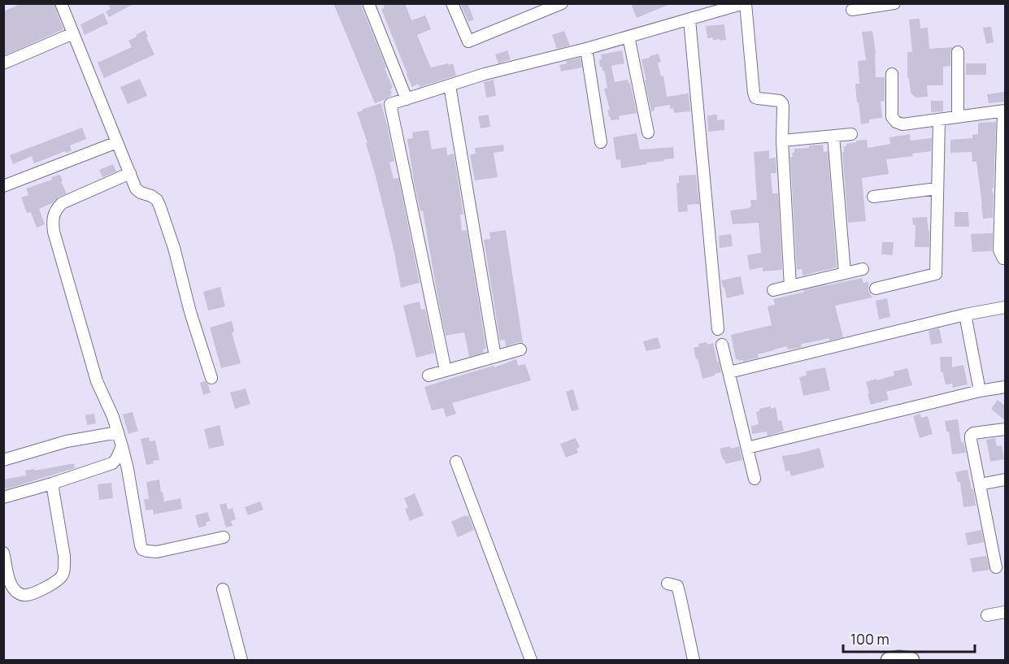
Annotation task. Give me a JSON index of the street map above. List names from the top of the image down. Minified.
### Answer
{"scale_bar":"100 m"}
